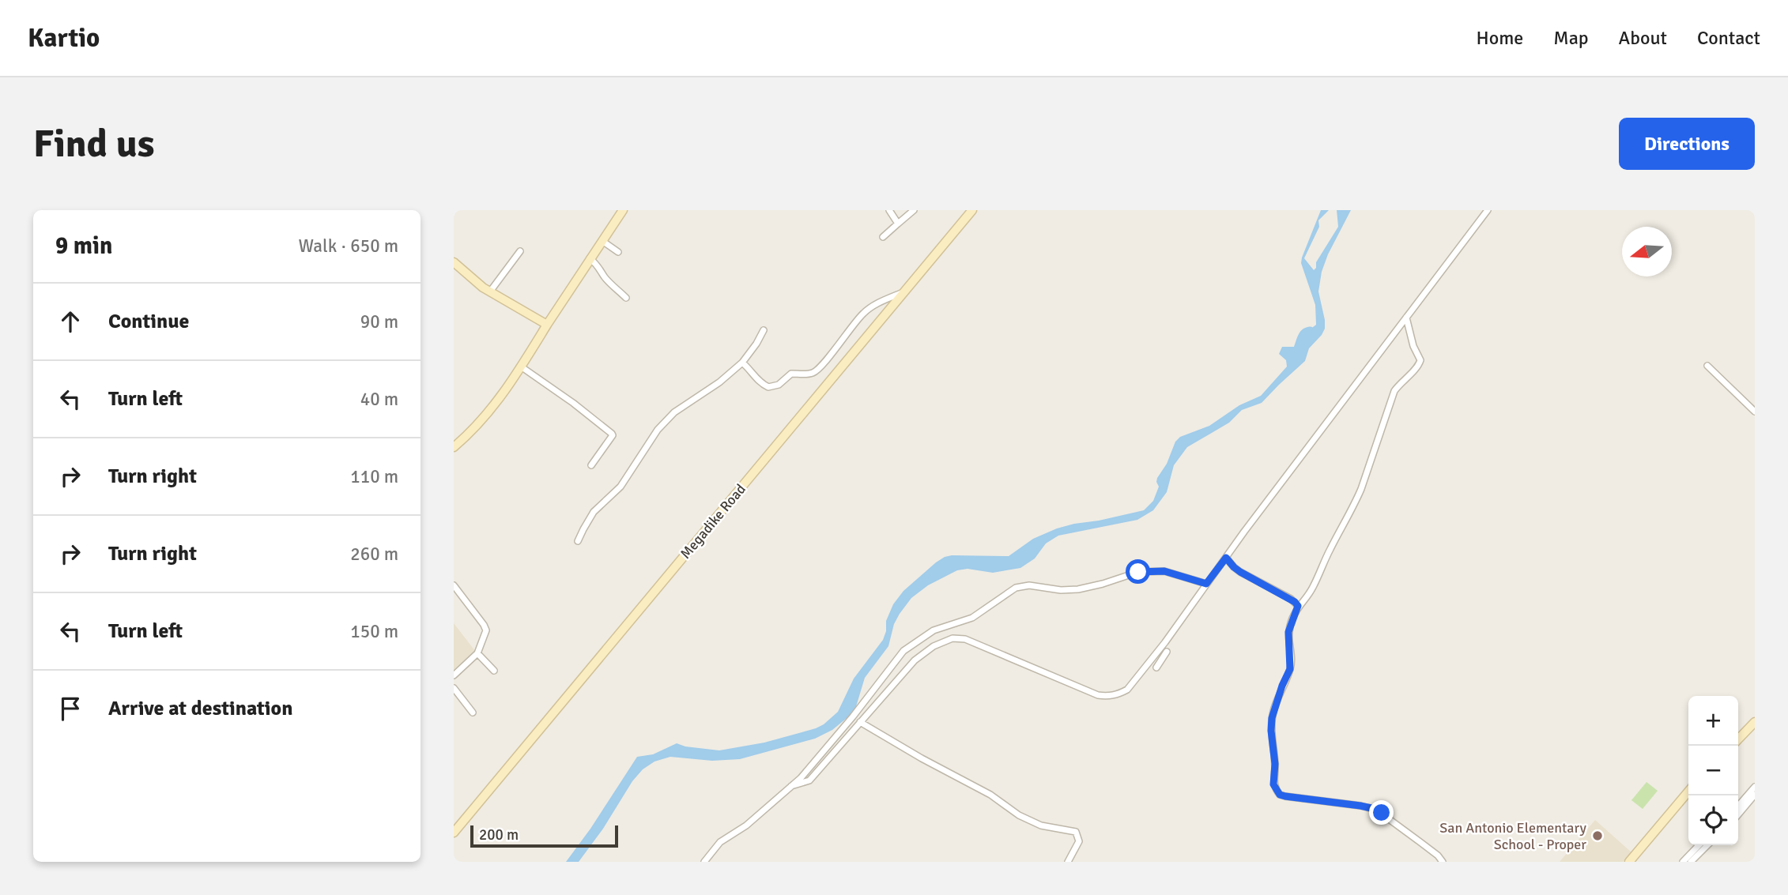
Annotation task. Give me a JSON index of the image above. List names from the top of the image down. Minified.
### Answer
{"streets":{"main road":["Megadike Road"]},"places":["San Antonio Elementary School - Proper"],"scale_bar":"200 m","north":"left","page":{"header":"Kartio","nav":["Home","Map","About","Contact"],"buttons":"Directions","title":"Find us","heading":["9 min","Walk · 650 m"],"list":[["Continue","90 m"],["Turn left","40 m"],["Turn right","110 m"],["Turn right","260 m"],["Turn left","150 m"],"Arrive at destination"],"map_buttons":["+","−"],"scale":"200 m"}}
